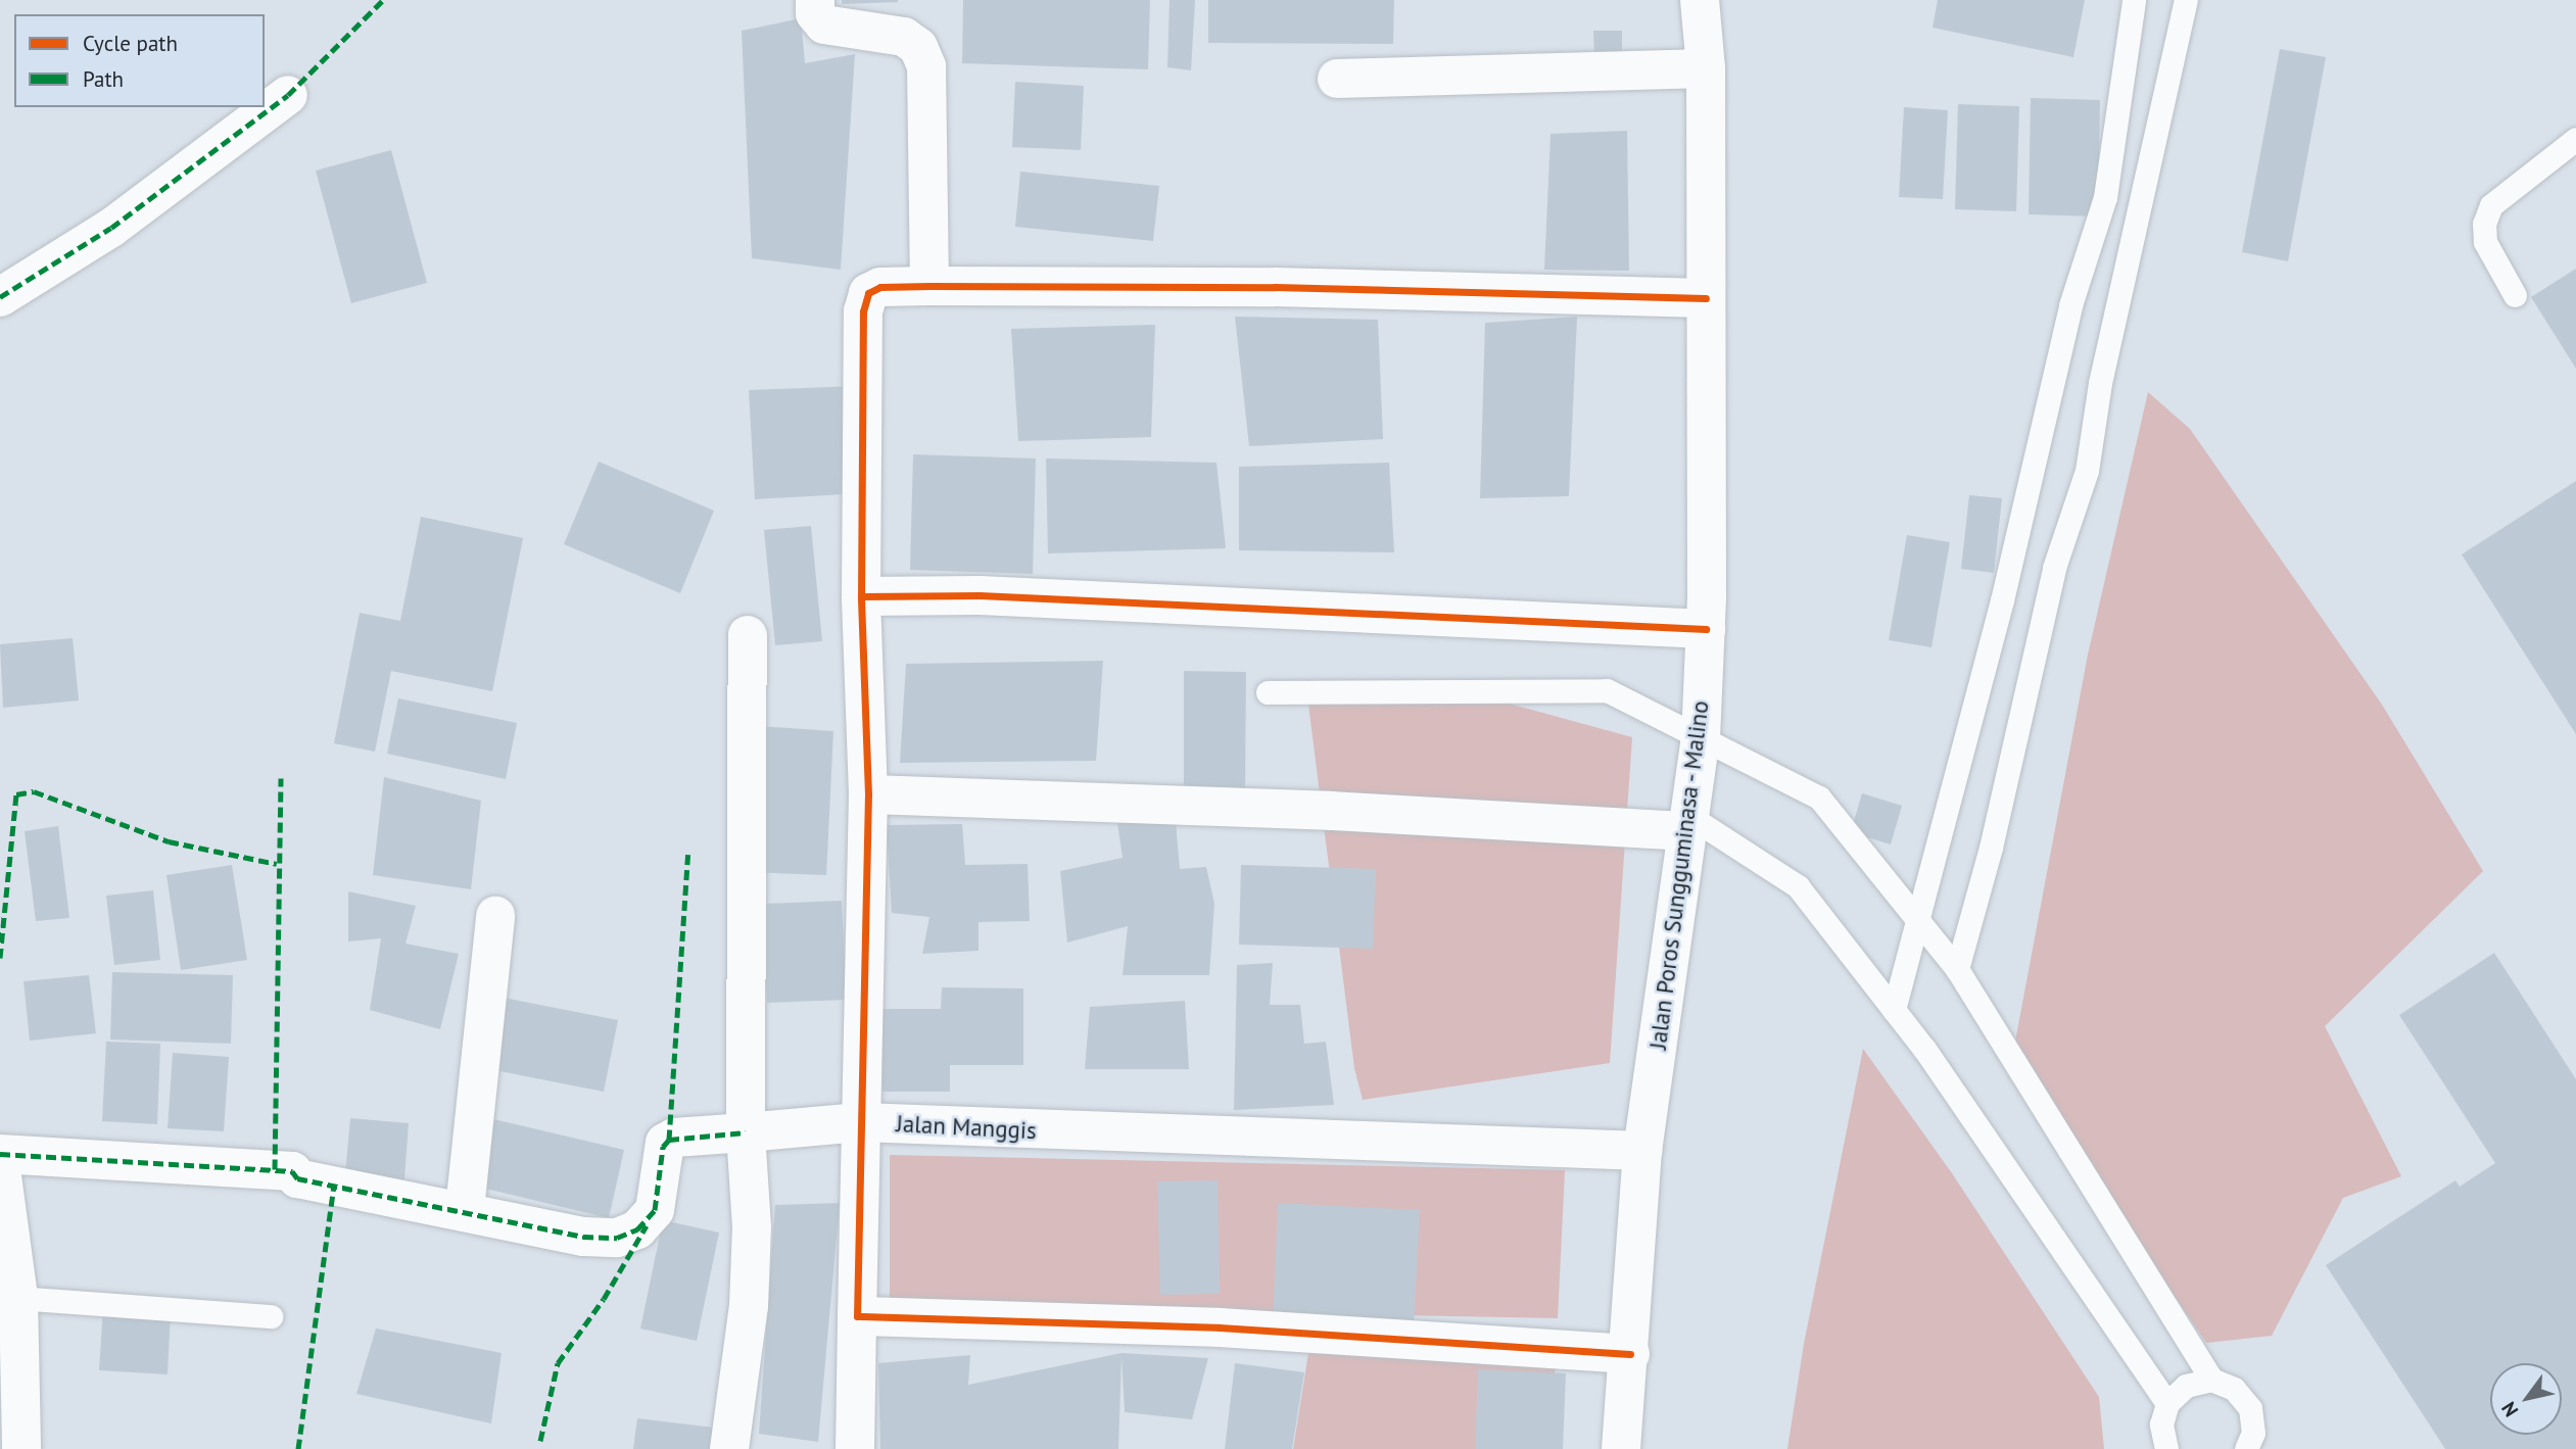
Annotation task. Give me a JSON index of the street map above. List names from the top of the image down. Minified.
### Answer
{"streets":{"street":["Jalan Poros Sungguminasa - Malino","Jalan Manggis"]},"crossings":[["Jalan Poros Sungguminasa - Malino","Jalan Manggis"]],"legend":["Cycle path","Path"],"north":"bottom left"}
